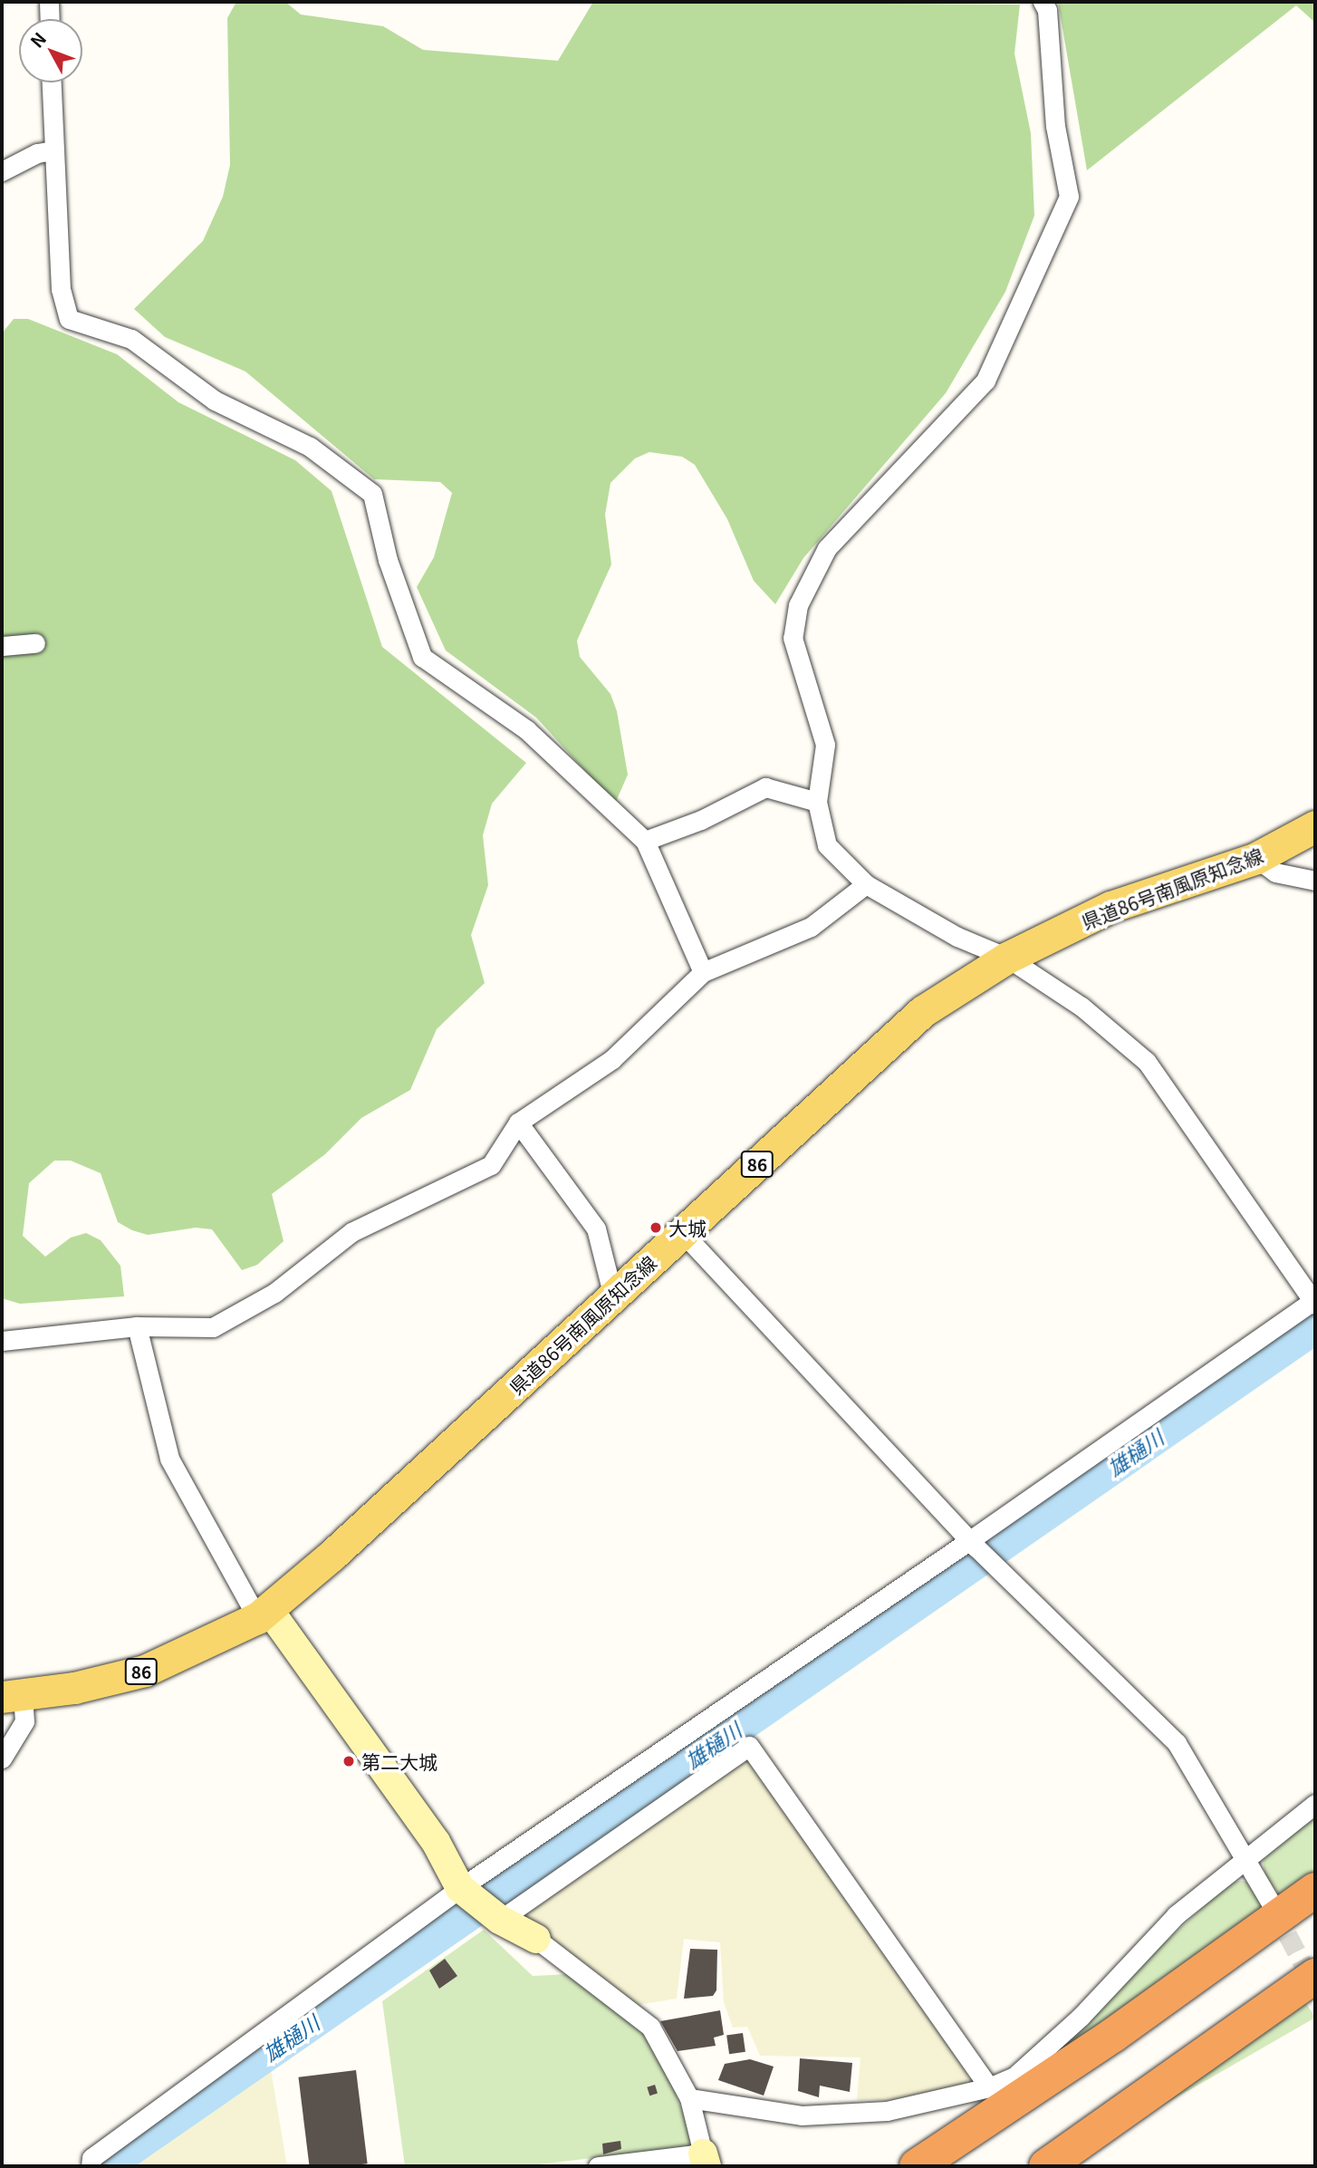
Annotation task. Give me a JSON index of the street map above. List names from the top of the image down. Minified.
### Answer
{"streets":{"main road":["県道86号南風原知念線","86"]},"water":["雄樋川"],"places":["大城","第二大城"],"north":"top left"}
